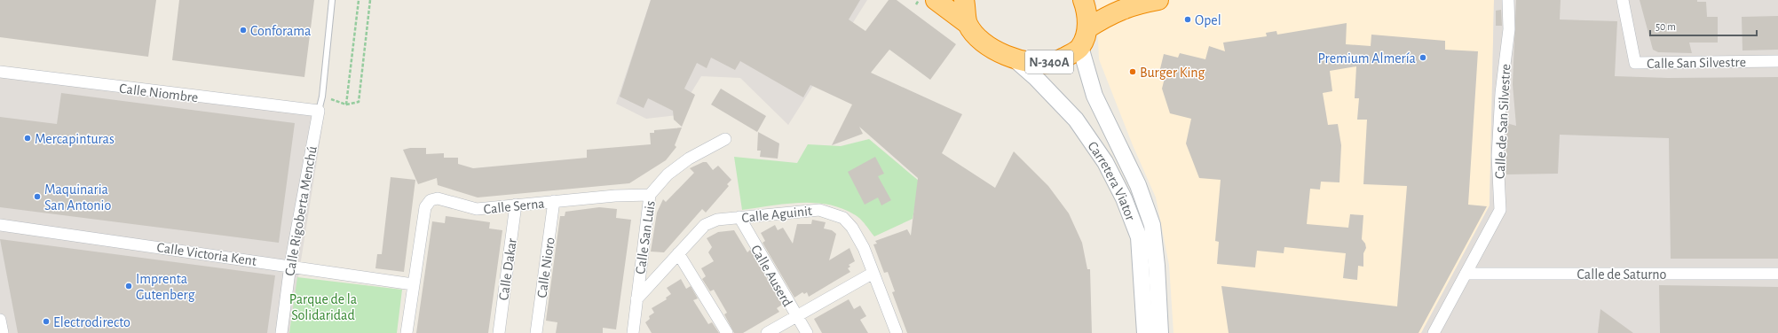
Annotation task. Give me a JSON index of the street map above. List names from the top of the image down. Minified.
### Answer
{"streets":{"highway":["N-340A"],"main road":["Carretera Viator"],"street":["Calle San Silvestre","Calle Niombre","Calle de San Silvestre","Calle Serna","Calle Rigoberta Menchú","Calle Aguinit","Calle San Luis","Calle Victoria Kent","Calle Nioro","Calle Dakar","Calle de Saturno","Calle Auserd"]},"crossings":[["N-340A","Carretera Viator"],["Calle Niombre","Calle Rigoberta Menchú"],["Calle de San Silvestre","Calle de Saturno"],["Calle Serna","Calle San Luis"],["Calle Serna","Calle Victoria Kent"],["Calle Serna","Calle Nioro"],["Calle Serna","Calle Dakar"],["Calle Rigoberta Menchú","Calle Victoria Kent"],["Calle Aguinit","Calle San Luis"],["Calle Aguinit","Calle Auserd"]],"parks":["Parque de la Solidaridad"],"places":["Opel","Conforama","Premium Almería","Burger King","Mercapinturas","Maquinaria San Antonio","Imprenta Gutenberg","Electrodirecto"],"scale_bar":"50 m"}
